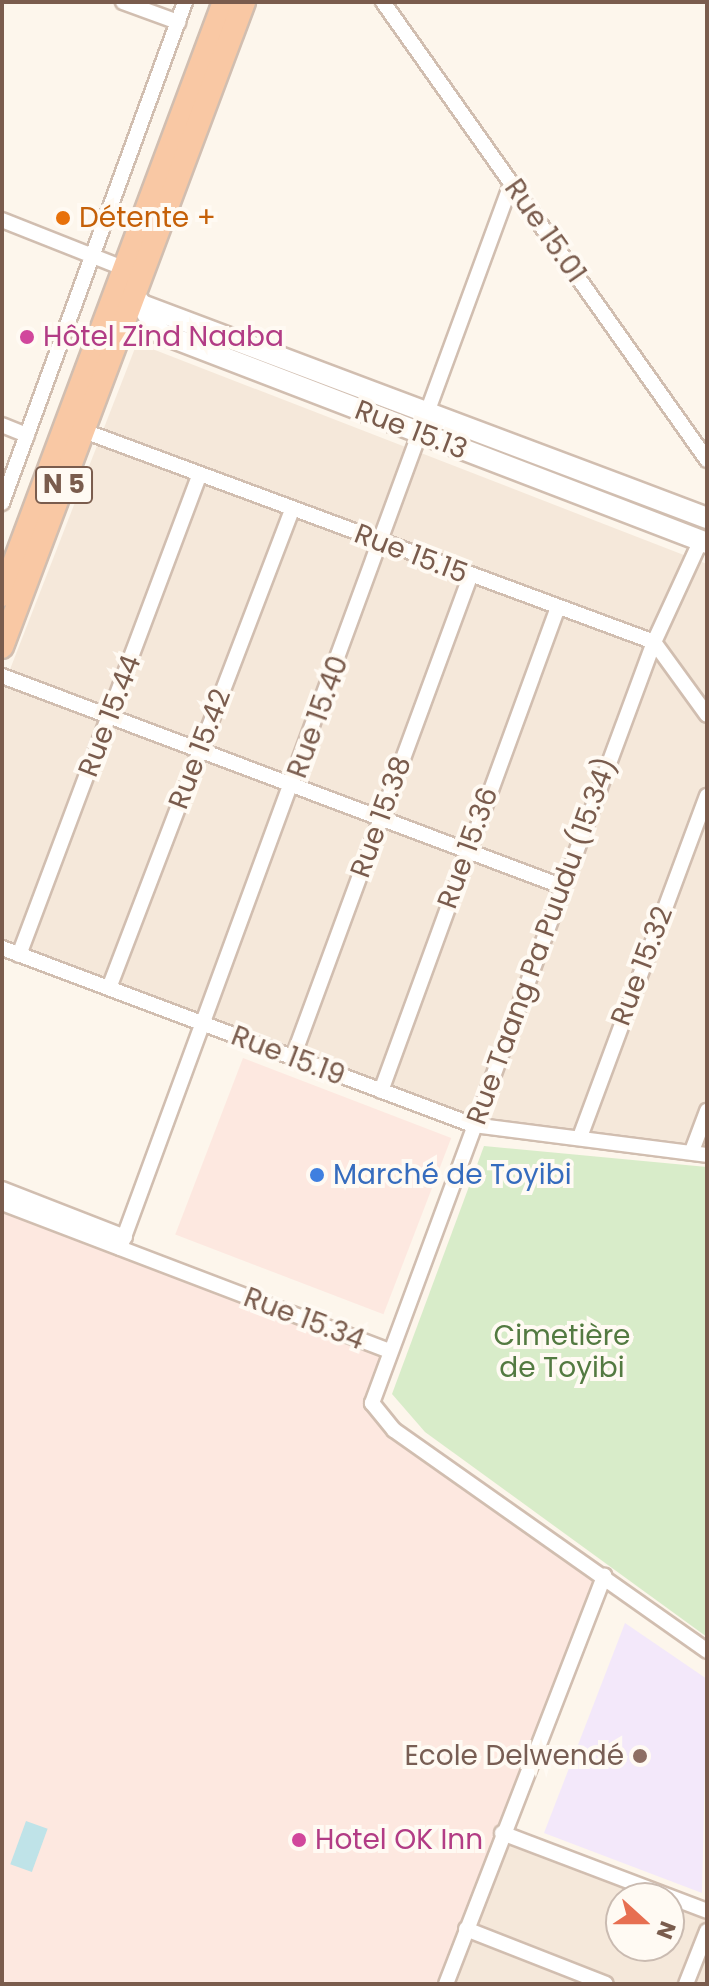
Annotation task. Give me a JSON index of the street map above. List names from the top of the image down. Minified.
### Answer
{"streets":{"highway":["N 5"],"main road":["Rue 15.13"],"street":["Rue 15.01","Rue 15.15","Rue 15.44","Rue 15.40","Rue 15.42","Rue 15.38","Rue 15.36","Rue Taang Pa Puudu (15.34)","Rue 15.32","Rue 15.19","Rue 15.34"]},"crossings":[["Rue 15.01","Rue 15.40"],["Rue 15.13","N 5"],["Rue 15.13","Rue 15.40"],["Rue 15.13","Rue Taang Pa Puudu (15.34)"],["N 5","Rue 15.15"],["Rue 15.15","Rue 15.44"],["Rue 15.15","Rue 15.40"],["Rue 15.15","Rue 15.42"],["Rue 15.15","Rue 15.38"],["Rue 15.15","Rue 15.36"],["Rue 15.15","Rue Taang Pa Puudu (15.34)"],["Rue 15.44","Rue 15.19"],["Rue 15.40","Rue 15.19"],["Rue 15.40","Rue 15.34"],["Rue 15.42","Rue 15.19"],["Rue 15.38","Rue 15.19"],["Rue 15.36","Rue 15.19"],["Rue Taang Pa Puudu (15.34)","Rue 15.19"],["Rue Taang Pa Puudu (15.34)","Rue 15.34"],["Rue 15.32","Rue 15.19"]],"parks":["Cimetière de Toyibi"],"places":["Détente +","Hôtel Zind Naaba","Marché de Toyibi","Ecole Delwendé","Hotel OK Inn"],"north":"right"}
